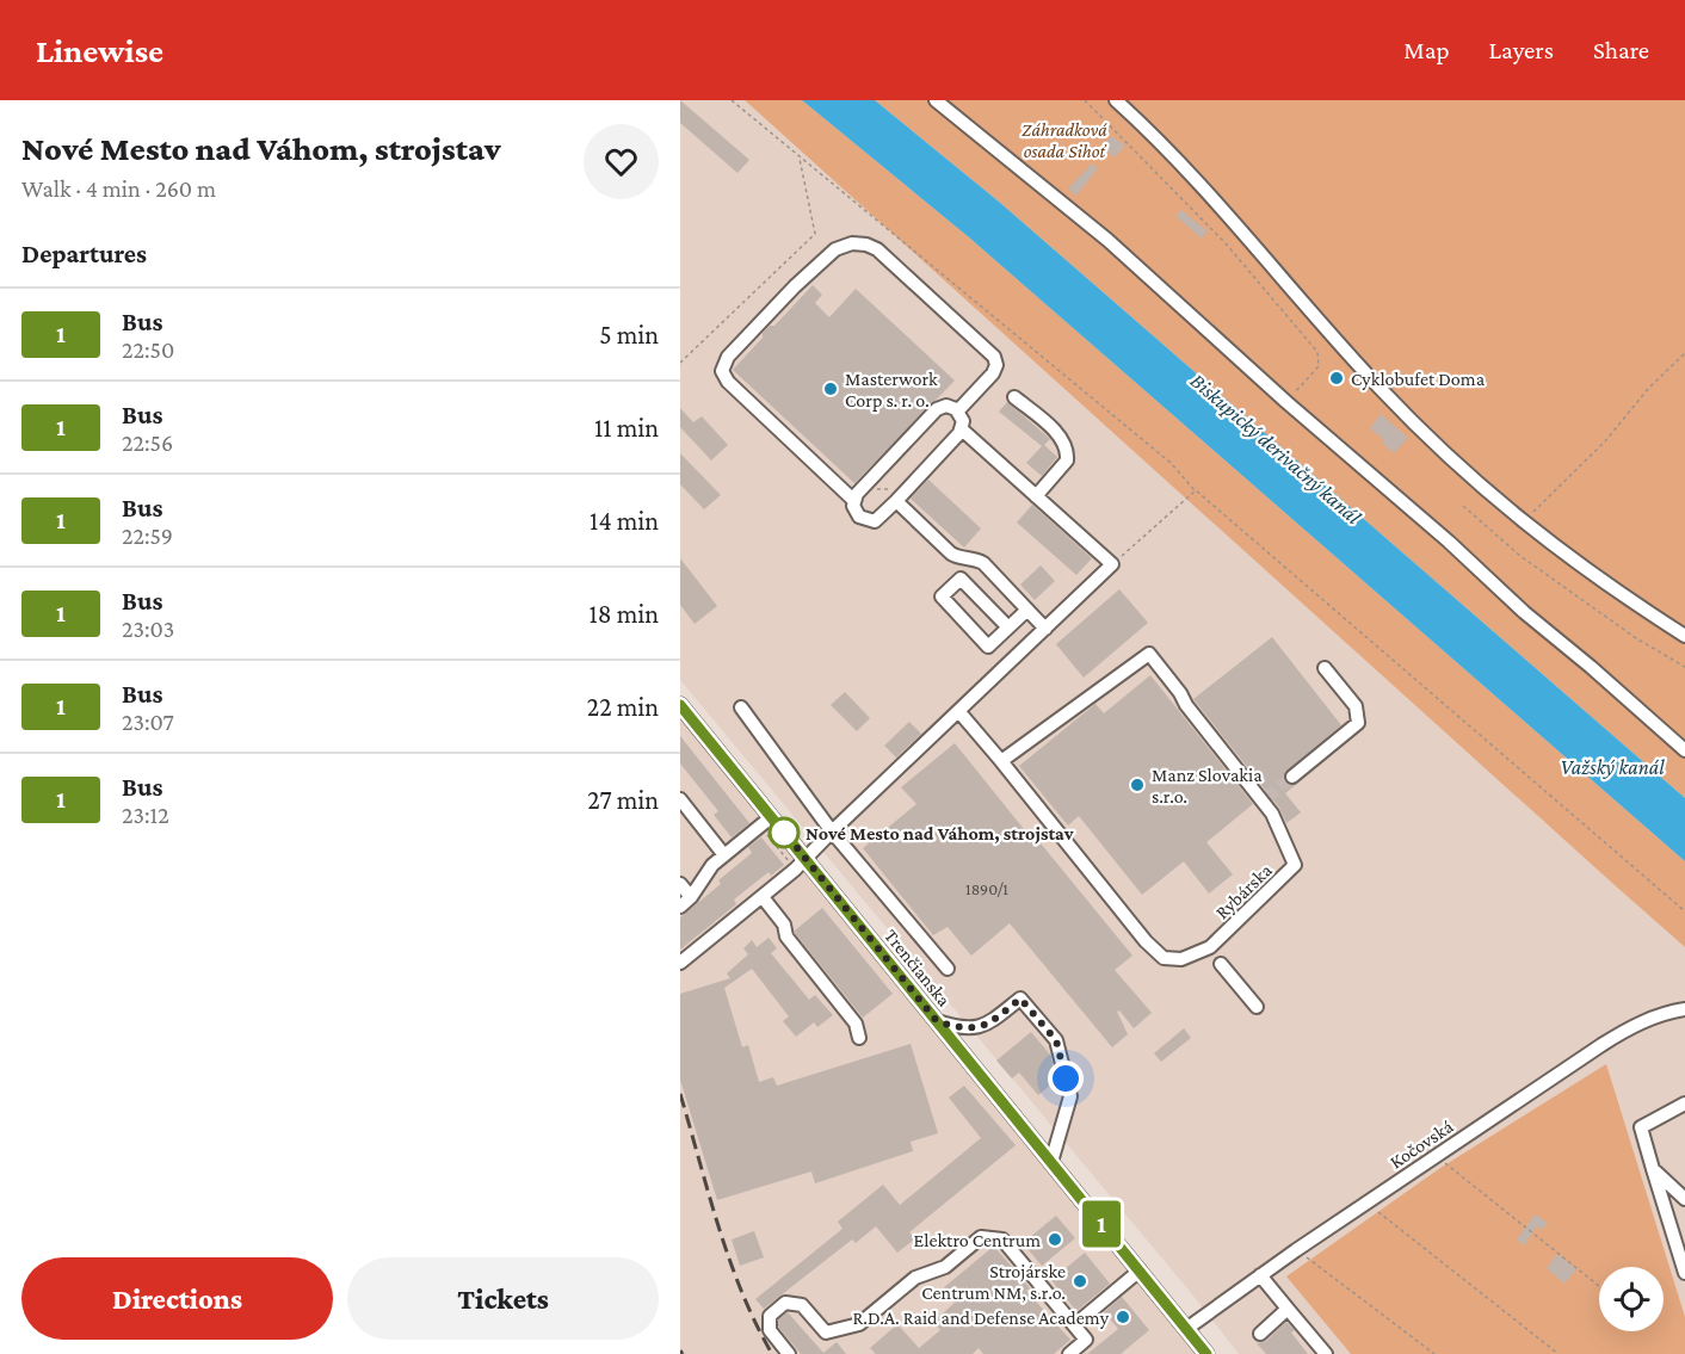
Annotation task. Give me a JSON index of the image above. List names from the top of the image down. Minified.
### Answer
{"streets":{"main road":["Trenčianska"],"street":["Rybárska","Kočovská"]},"crossings":[["Trenčianska","Kočovská"]],"water":["Biskupický derivačný kanál","Važský kanál"],"parks":["Záhradková osada Sihoť"],"places":["Cyklobufet Doma","Masterwork Corp s. r. o.","Manz Slovakia s.r.o.","Nové Mesto nad Váhom, strojstav","Elektro Centrum","Strojárske Centrum NM, s.r.o.","R.D.A. Raid and Defense Academy"],"lines":["bus line 1"],"house_numbers":["1890/1"],"page":{"header":"Linewise","nav":["Map","Layers","Share"],"heading":[["Nové Mesto nad Váhom, strojstav","Walk · 4 min · 260 m"],"Departures"],"on_map":"1","list":[{"mark":"1","name":"Bus","note":"22:50","value":"5 min"},{"mark":"1","name":"Bus","note":"22:56","value":"11 min"},{"mark":"1","name":"Bus","note":"22:59","value":"14 min"},{"mark":"1","name":"Bus","note":"23:03","value":"18 min"},{"mark":"1","name":"Bus","note":"23:07","value":"22 min"},{"mark":"1","name":"Bus","note":"23:12","value":"27 min"}],"buttons":["Directions","Tickets"]}}
